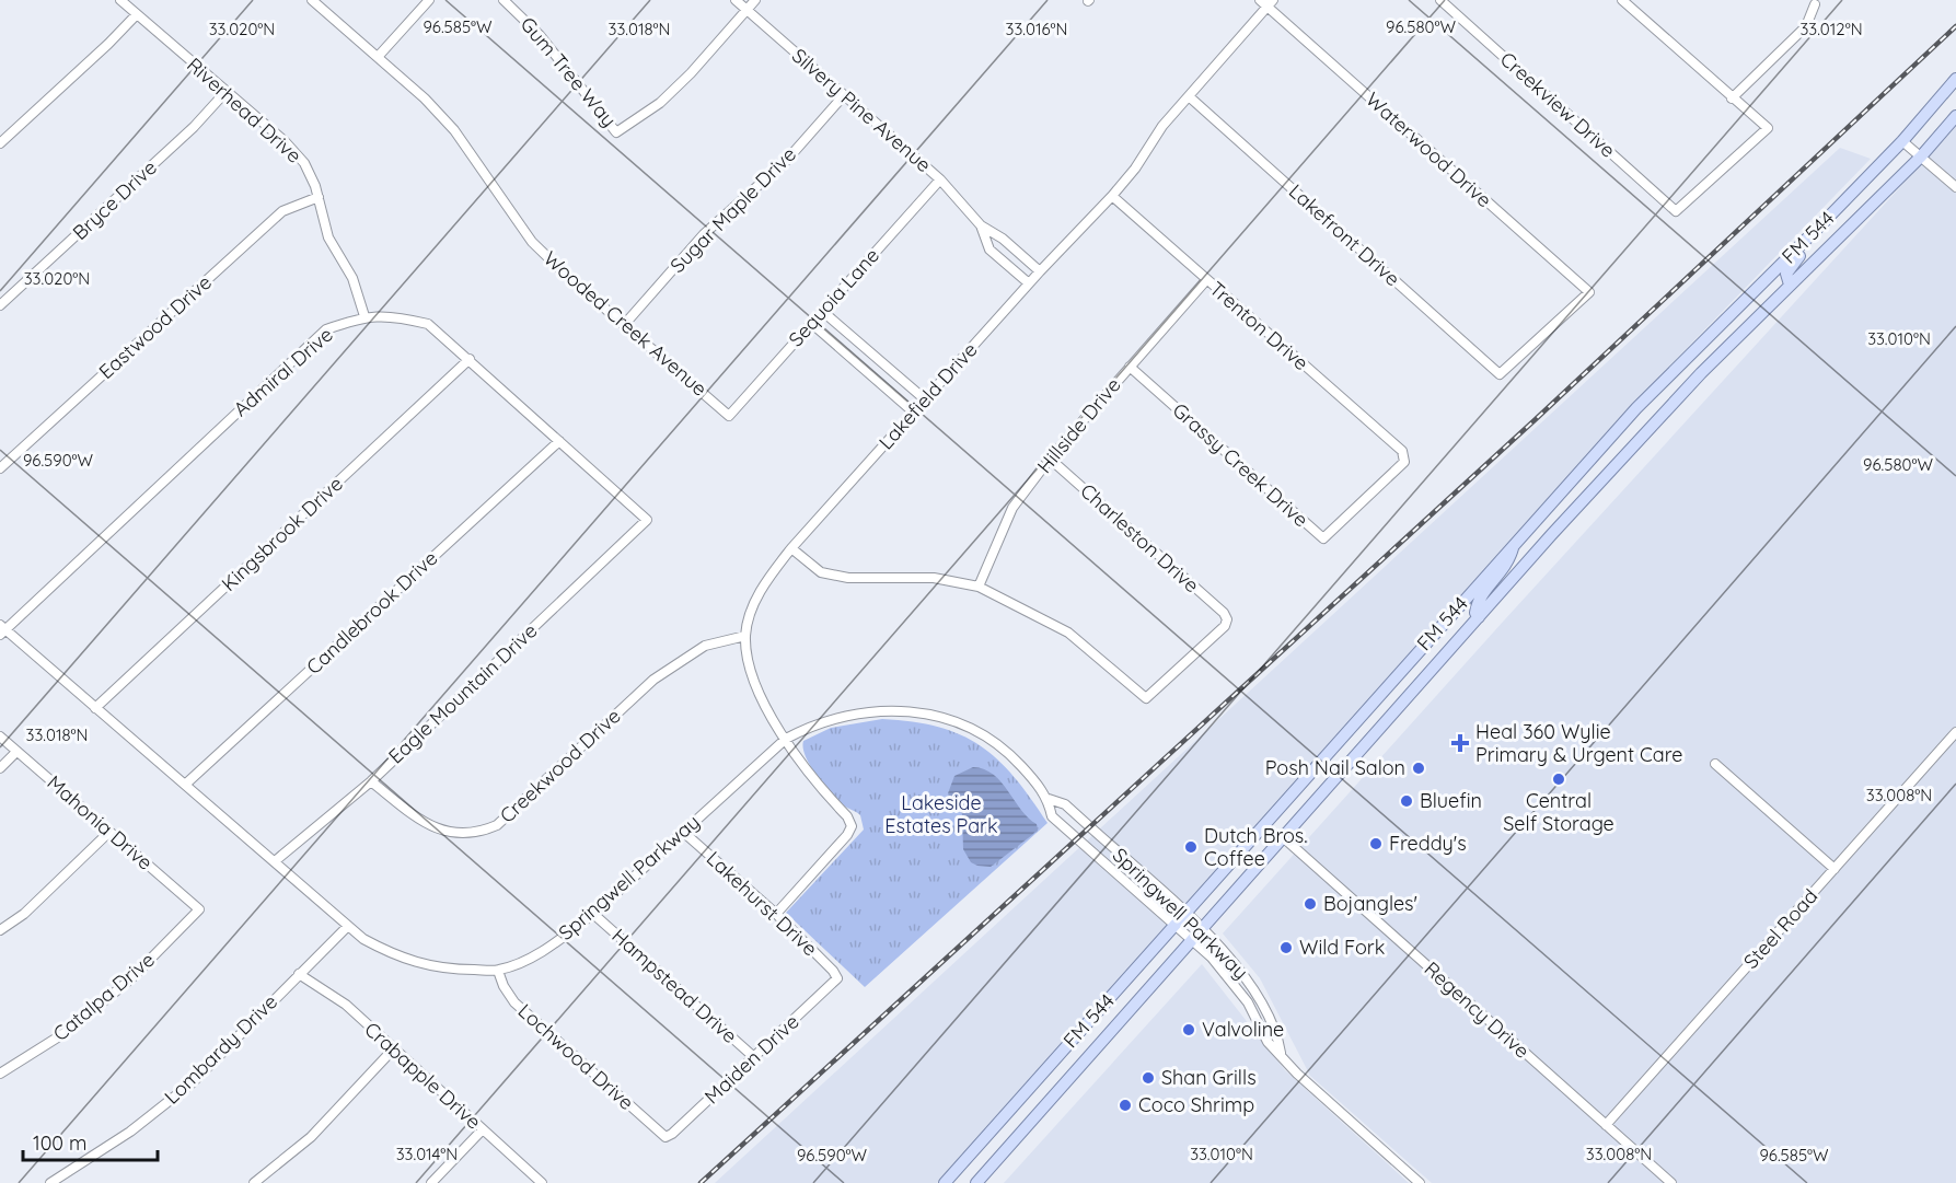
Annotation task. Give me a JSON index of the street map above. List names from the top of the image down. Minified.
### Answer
{"streets":{"main road":["FM 544"],"street":["Gum Tree Way","Creekview Drive","Riverhead Drive","Silvery Pine Avenue","Waterwood Drive","Bryce Drive","Sugar Maple Drive","Lakefront Drive","Sequoia Lane","Wooded Creek Avenue","Trenton Drive","Eastwood Drive","Admiral Drive","Lakefield Drive","Hillside Drive","Grassy Creek Drive","Kingsbrook Drive","Charleston Drive","Candlebrook Drive","Eagle Mountain Drive","Creekwood Drive","Mahonia Drive","Springwell Parkway","Lakehurst Drive","Steel Road","Hampstead Drive","Catalpa Drive","Regency Drive","Lombardy Drive","Lochwood Drive","Maiden Drive","Crabapple Drive"]},"crossings":[["Gum Tree Way","Silvery Pine Avenue"],["Riverhead Drive","Bryce Drive"],["Riverhead Drive","Eastwood Drive"],["Riverhead Drive","Admiral Drive"],["Silvery Pine Avenue","Sugar Maple Drive"],["Silvery Pine Avenue","Sequoia Lane"],["Silvery Pine Avenue","Lakefield Drive"],["Waterwood Drive","Lakefront Drive"],["Waterwood Drive","Lakefield Drive"],["Sugar Maple Drive","Wooded Creek Avenue"],["Lakefront Drive","Lakefield Drive"],["FM 544","Springwell Parkway"],["FM 544","Regency Drive"],["Sequoia Lane","Wooded Creek Avenue"],["Trenton Drive","Lakefield Drive"],["Trenton Drive","Hillside Drive"],["Trenton Drive","Grassy Creek Drive"],["Admiral Drive","Kingsbrook Drive"],["Admiral Drive","Candlebrook Drive"],["Admiral Drive","Eagle Mountain Drive"],["Admiral Drive","Springwell Parkway"],["Lakefield Drive","Creekwood Drive"],["Lakefield Drive","Springwell Parkway"],["Lakefield Drive","Lakehurst Drive"],["Hillside Drive","Grassy Creek Drive"],["Hillside Drive","Charleston Drive"],["Kingsbrook Drive","Springwell Parkway"],["Candlebrook Drive","Springwell Parkway"],["Eagle Mountain Drive","Creekwood Drive"],["Eagle Mountain Drive","Springwell Parkway"],["Mahonia Drive","Catalpa Drive"],["Springwell Parkway","Lakehurst Drive"],["Springwell Parkway","Hampstead Drive"],["Springwell Parkway","Lombardy Drive"],["Springwell Parkway","Lochwood Drive"],["Lakehurst Drive","Maiden Drive"],["Steel Road","Regency Drive"],["Hampstead Drive","Maiden Drive"],["Lombardy Drive","Crabapple Drive"],["Lochwood Drive","Maiden Drive"]],"parks":["Lakeside Estates Park"],"places":{"health":["Heal 360 Wylie Primary & Urgent Care"],"other":["Posh Nail Salon","Central Self Storage","Bluefin","Freddy's","Dutch Bros. Coffee","Bojangles'","Wild Fork","Valvoline","Shan Grills","Coco Shrimp"]},"scale_bar":"100 m","coordinates":["96.580°W","96.585°W","33.020°N","33.018°N","33.016°N","33.012°N","33.010°N","96.590°W","33.008°N","33.014°N"]}
